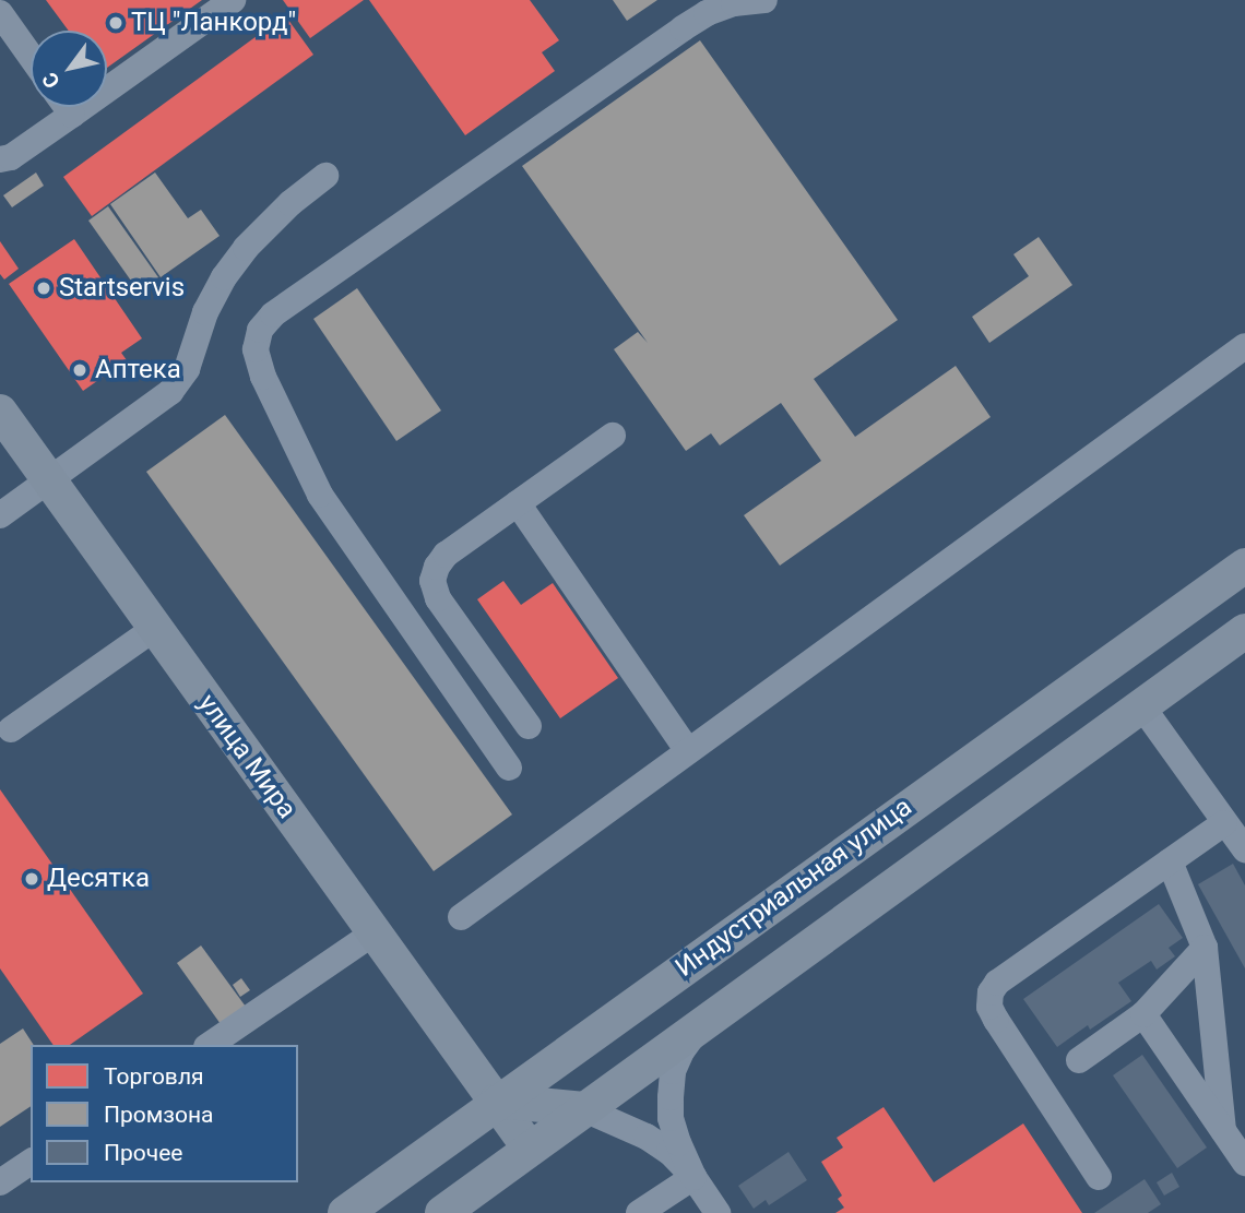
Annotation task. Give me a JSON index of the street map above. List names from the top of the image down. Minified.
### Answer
{"streets":{"main road":["улица Мира","Индустриальная улица"]},"crossings":[["улица Мира","Индустриальная улица"]],"places":["ТЦ \"Ланкорд\"","Startservis","Аптека","Десятка"],"legend":["Торговля","Промзона","Прочее"],"north":"bottom left"}
